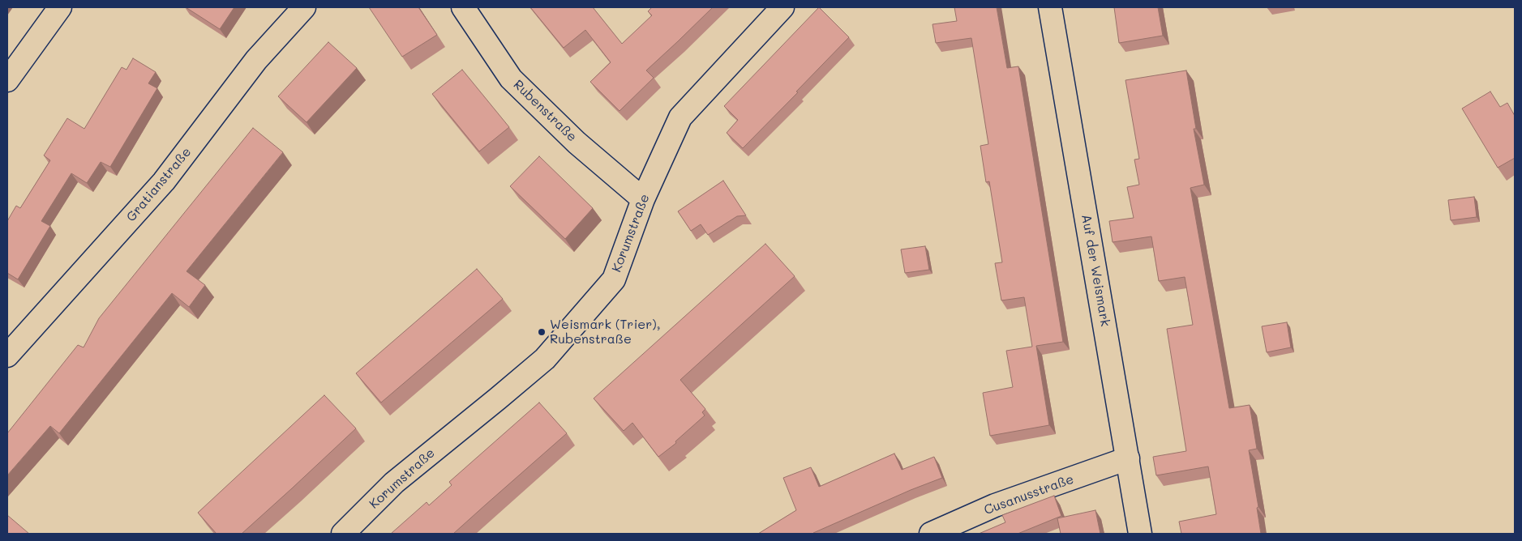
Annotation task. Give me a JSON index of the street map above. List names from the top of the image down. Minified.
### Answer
{"streets":{"street":["Rubenstraße","Gratianstraße","Korumstraße","Auf der Weismark","Cusanusstraße"]},"crossings":[["Rubenstraße","Korumstraße"],["Auf der Weismark","Cusanusstraße"]],"places":["Weismark (Trier), Rubenstraße"]}
